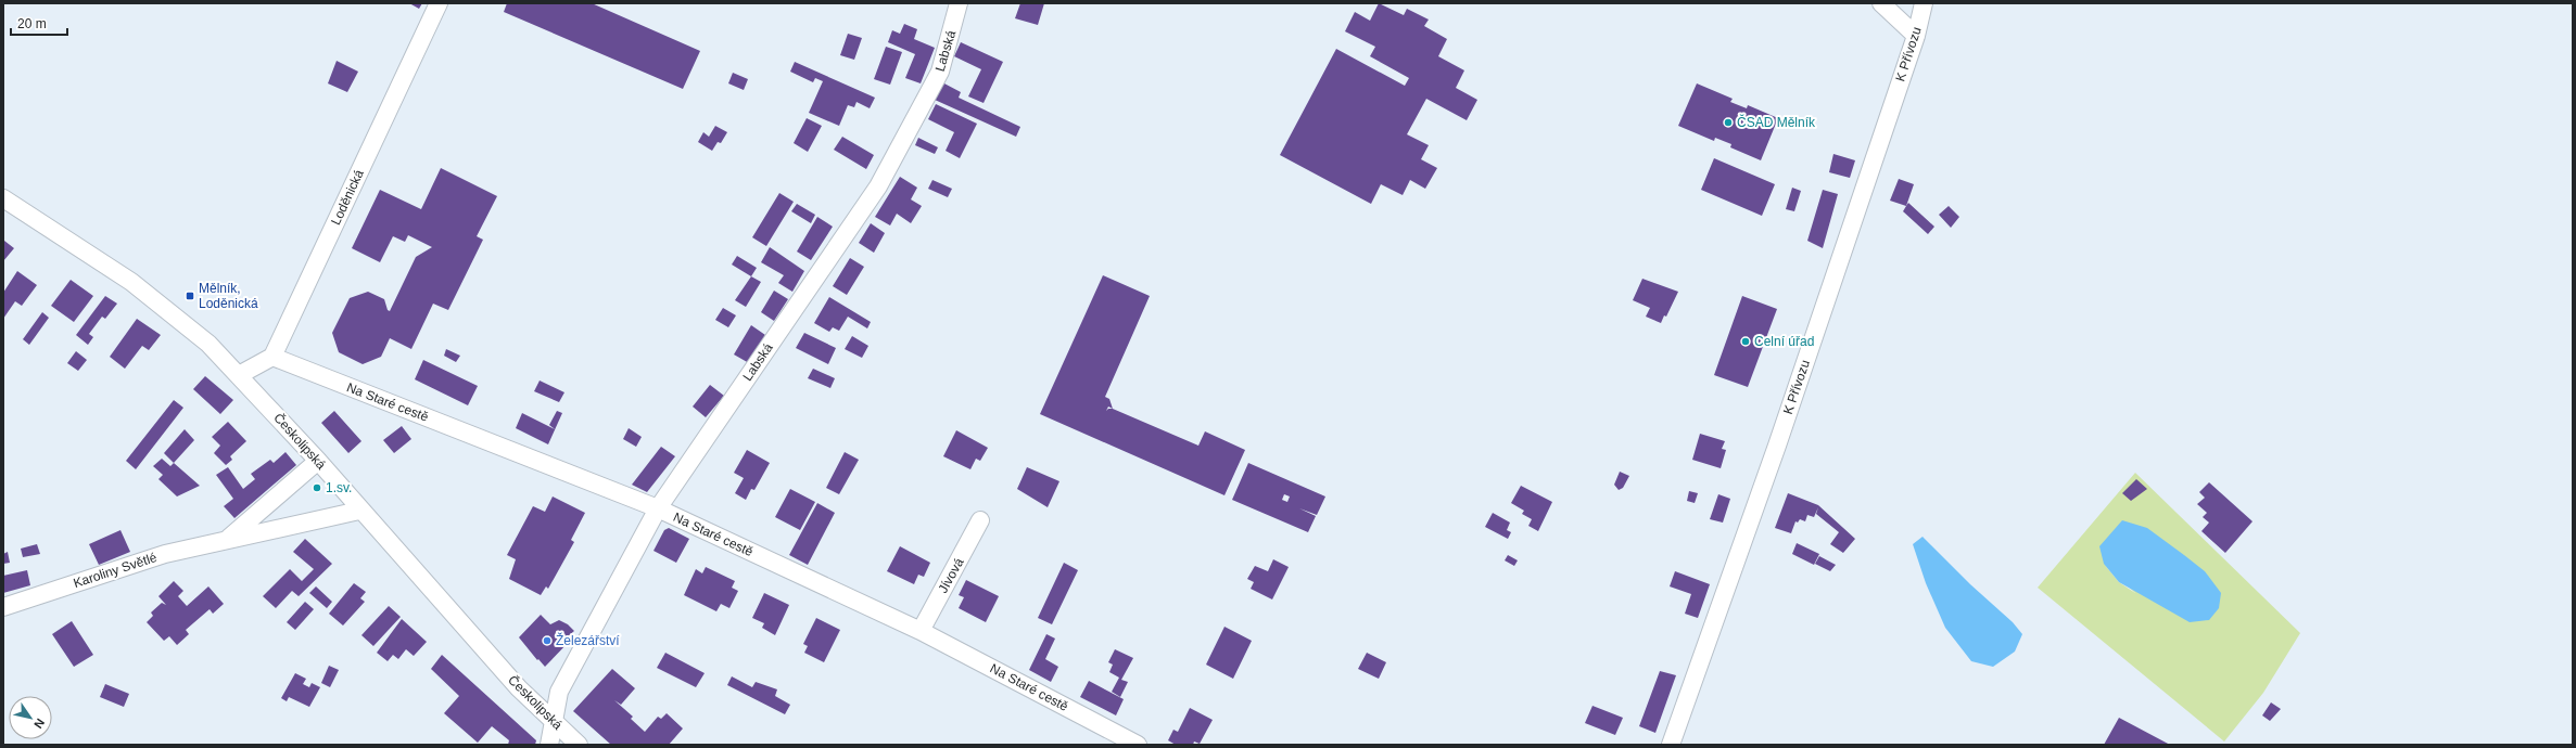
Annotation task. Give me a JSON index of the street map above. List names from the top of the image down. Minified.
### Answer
{"streets":{"street":["Labská","K Přívozu","Loděnická","Na Staré cestě","Českolipská","Karoliny Světlé","Jívová"]},"crossings":[["Labská","Na Staré cestě"],["Labská","Českolipská"],["Loděnická","Na Staré cestě"],["Na Staré cestě","Jívová"],["Českolipská","Karoliny Světlé"]],"places":{"other":["ČSAD Mělník","Celní úřad","1.sv.","Železářství"],"transit":["Mělník, Loděnická"]},"scale_bar":"20 m","north":"bottom right"}
